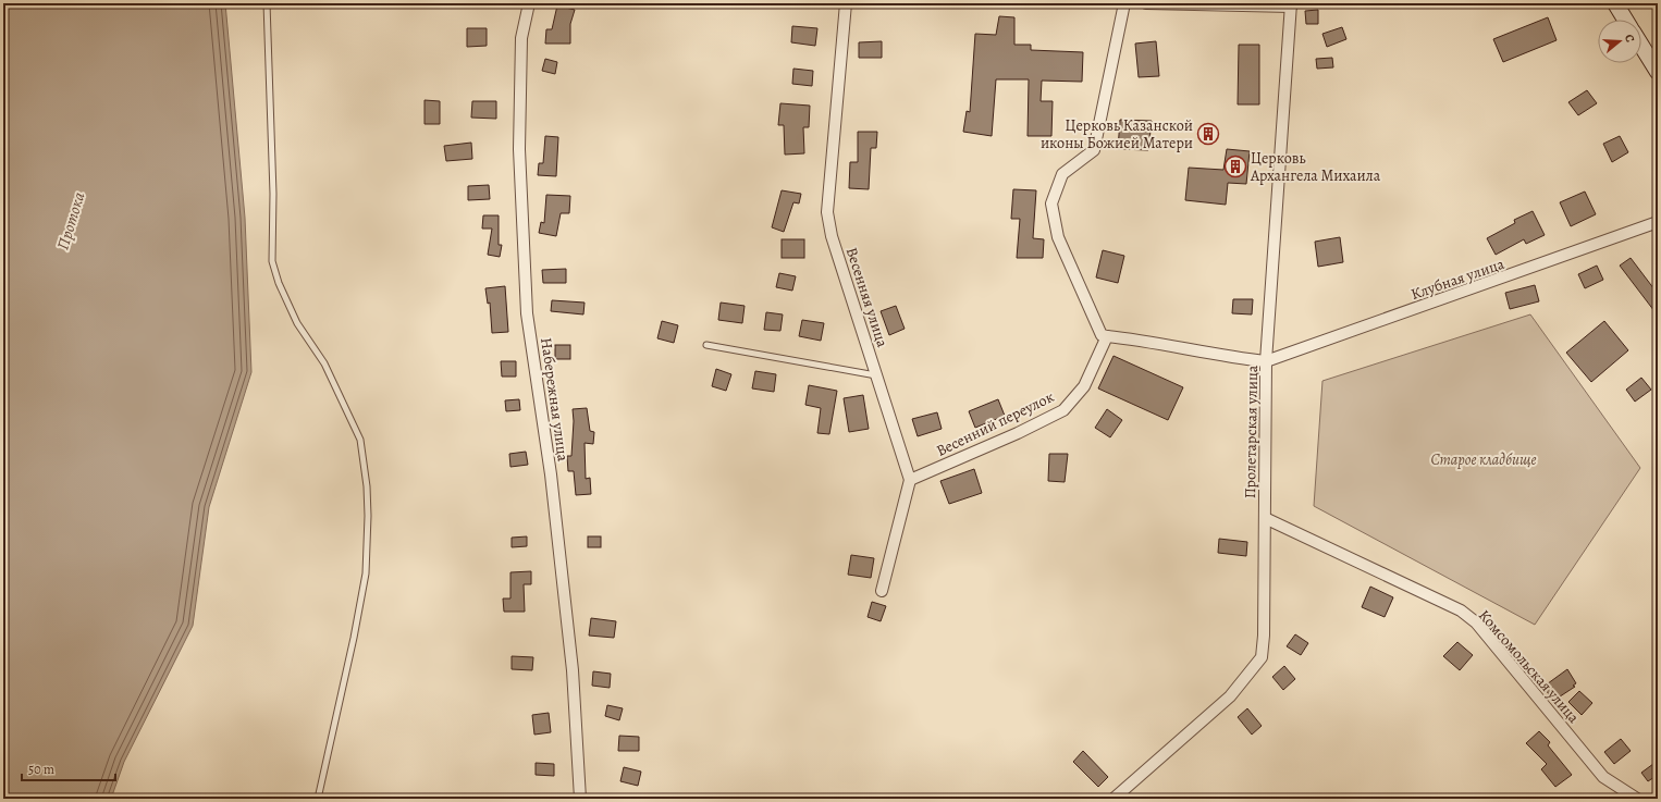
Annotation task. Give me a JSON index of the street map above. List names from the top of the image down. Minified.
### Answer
{"streets":{"street":["Клубная улица","Весенняя улица","Набережная улица","Весенний переулок","Пролетарская улица","Комсомольская улица"]},"crossings":[["Клубная улица","Пролетарская улица"],["Весенняя улица","Весенний переулок"],["Пролетарская улица","Комсомольская улица"]],"water":["Протока"],"parks":["Старое кладбище"],"places":{"building":["Церковь Казанской иконы Божией Матери","Церковь Архангела Михаила"]},"scale_bar":"50 m","north":"right"}
